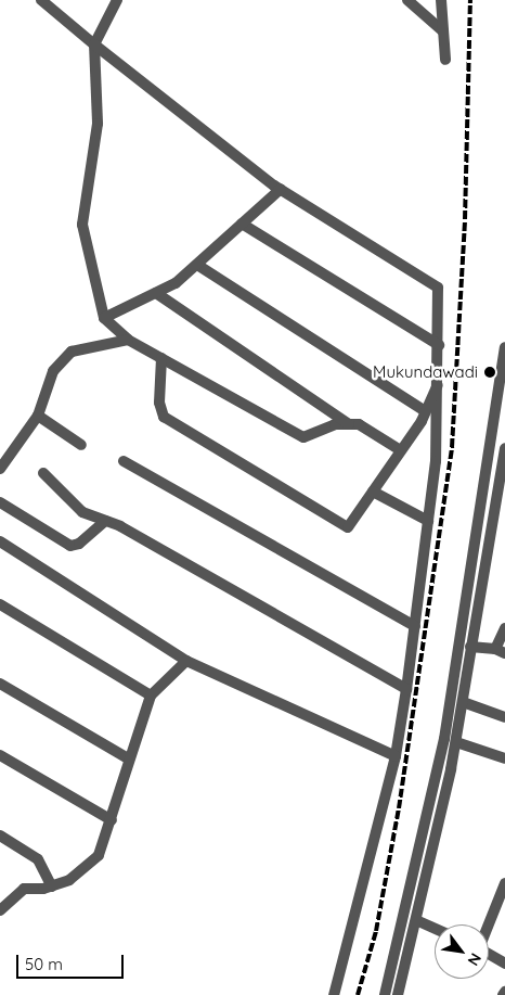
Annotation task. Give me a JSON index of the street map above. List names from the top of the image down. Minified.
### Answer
{"places":["Mukundawadi"],"scale_bar":"50 m","north":"bottom right"}
